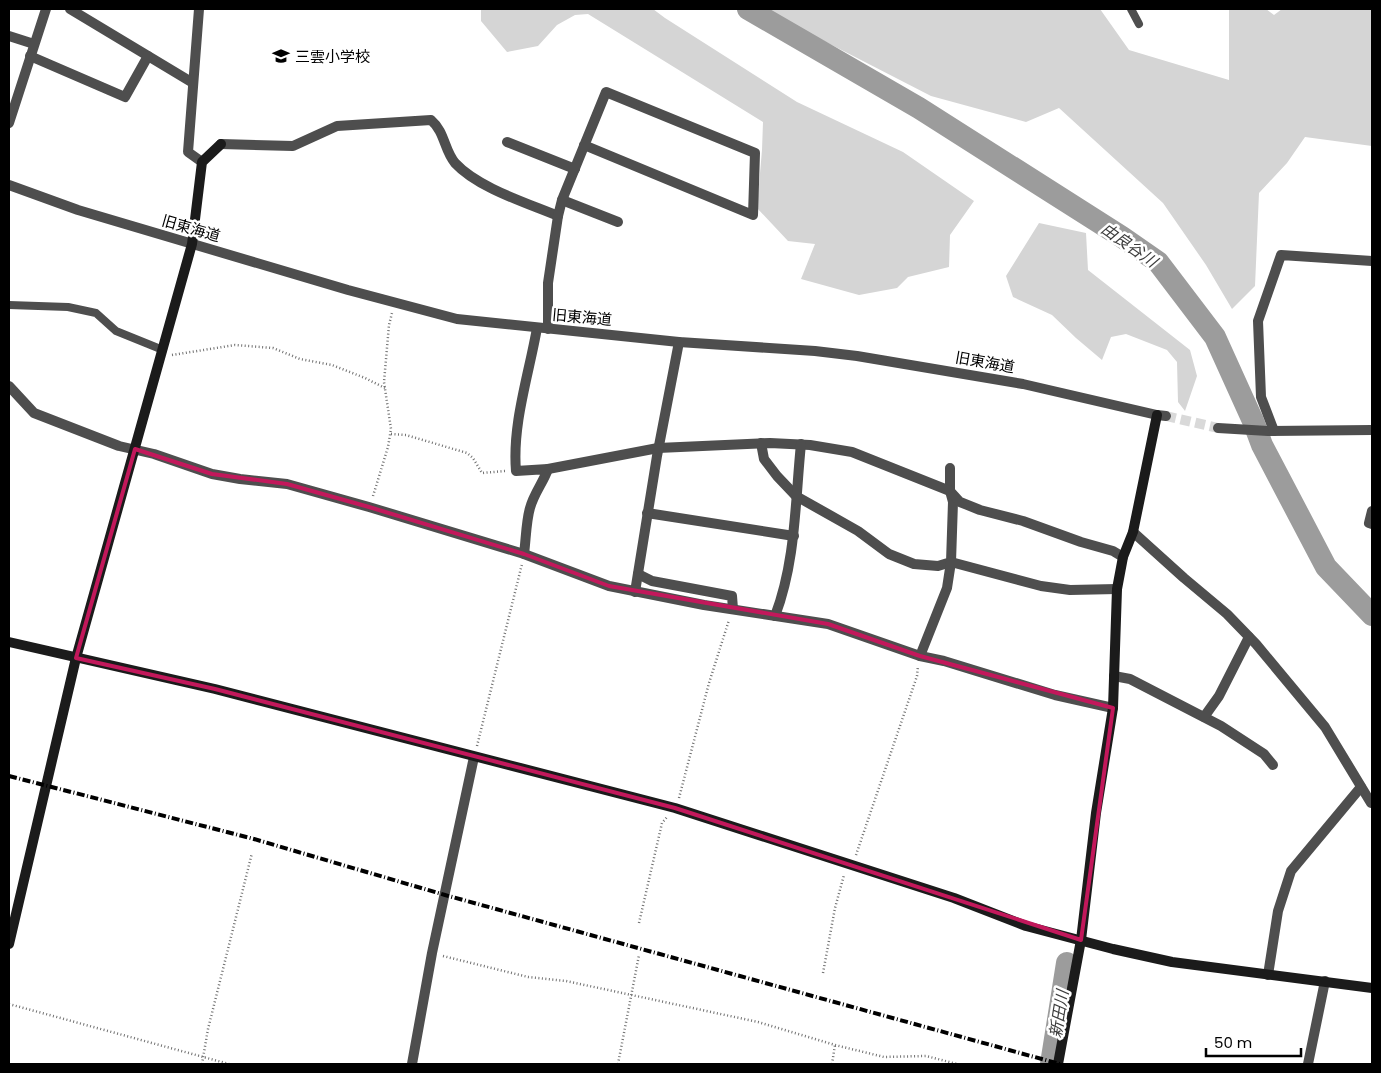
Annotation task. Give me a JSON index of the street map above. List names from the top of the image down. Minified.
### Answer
{"streets":{"street":["旧東海道"]},"water":["由良谷川","新田川"],"places":{"school or university":["三雲小学校"]},"scale_bar":"50 m"}
